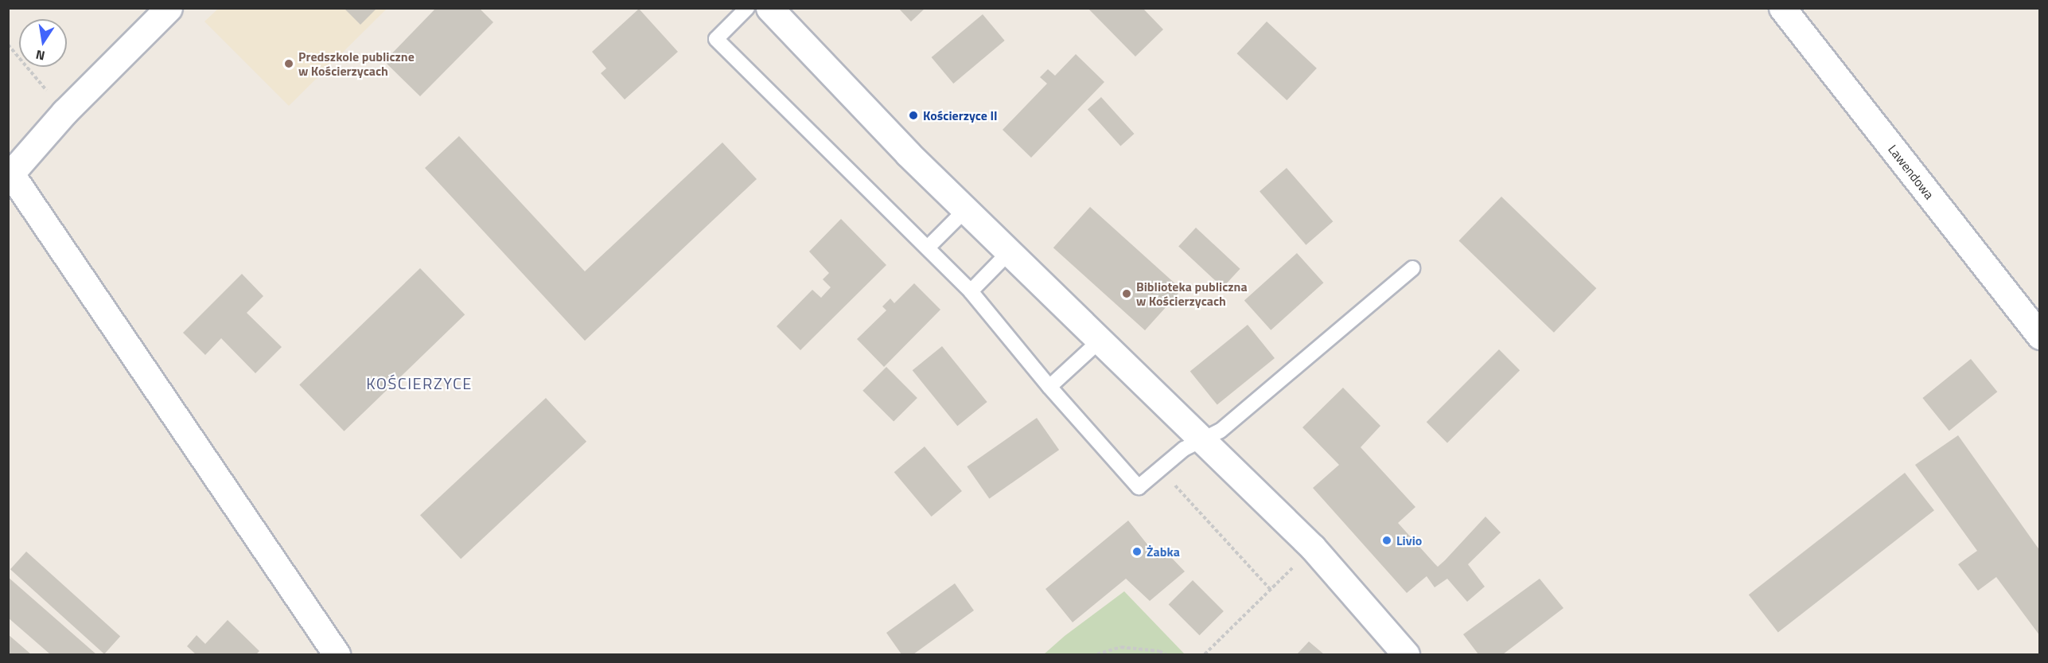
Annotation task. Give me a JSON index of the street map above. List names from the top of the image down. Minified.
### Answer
{"streets":{"street":["Lawendowa"]},"districts":["KOŚCIERZYCE"],"places":["Predszkole publiczne w Kościerzycach","Kościerzyce II","Biblioteka publiczna w Kościerzycach","Livio","Żabka"],"north":"bottom"}
